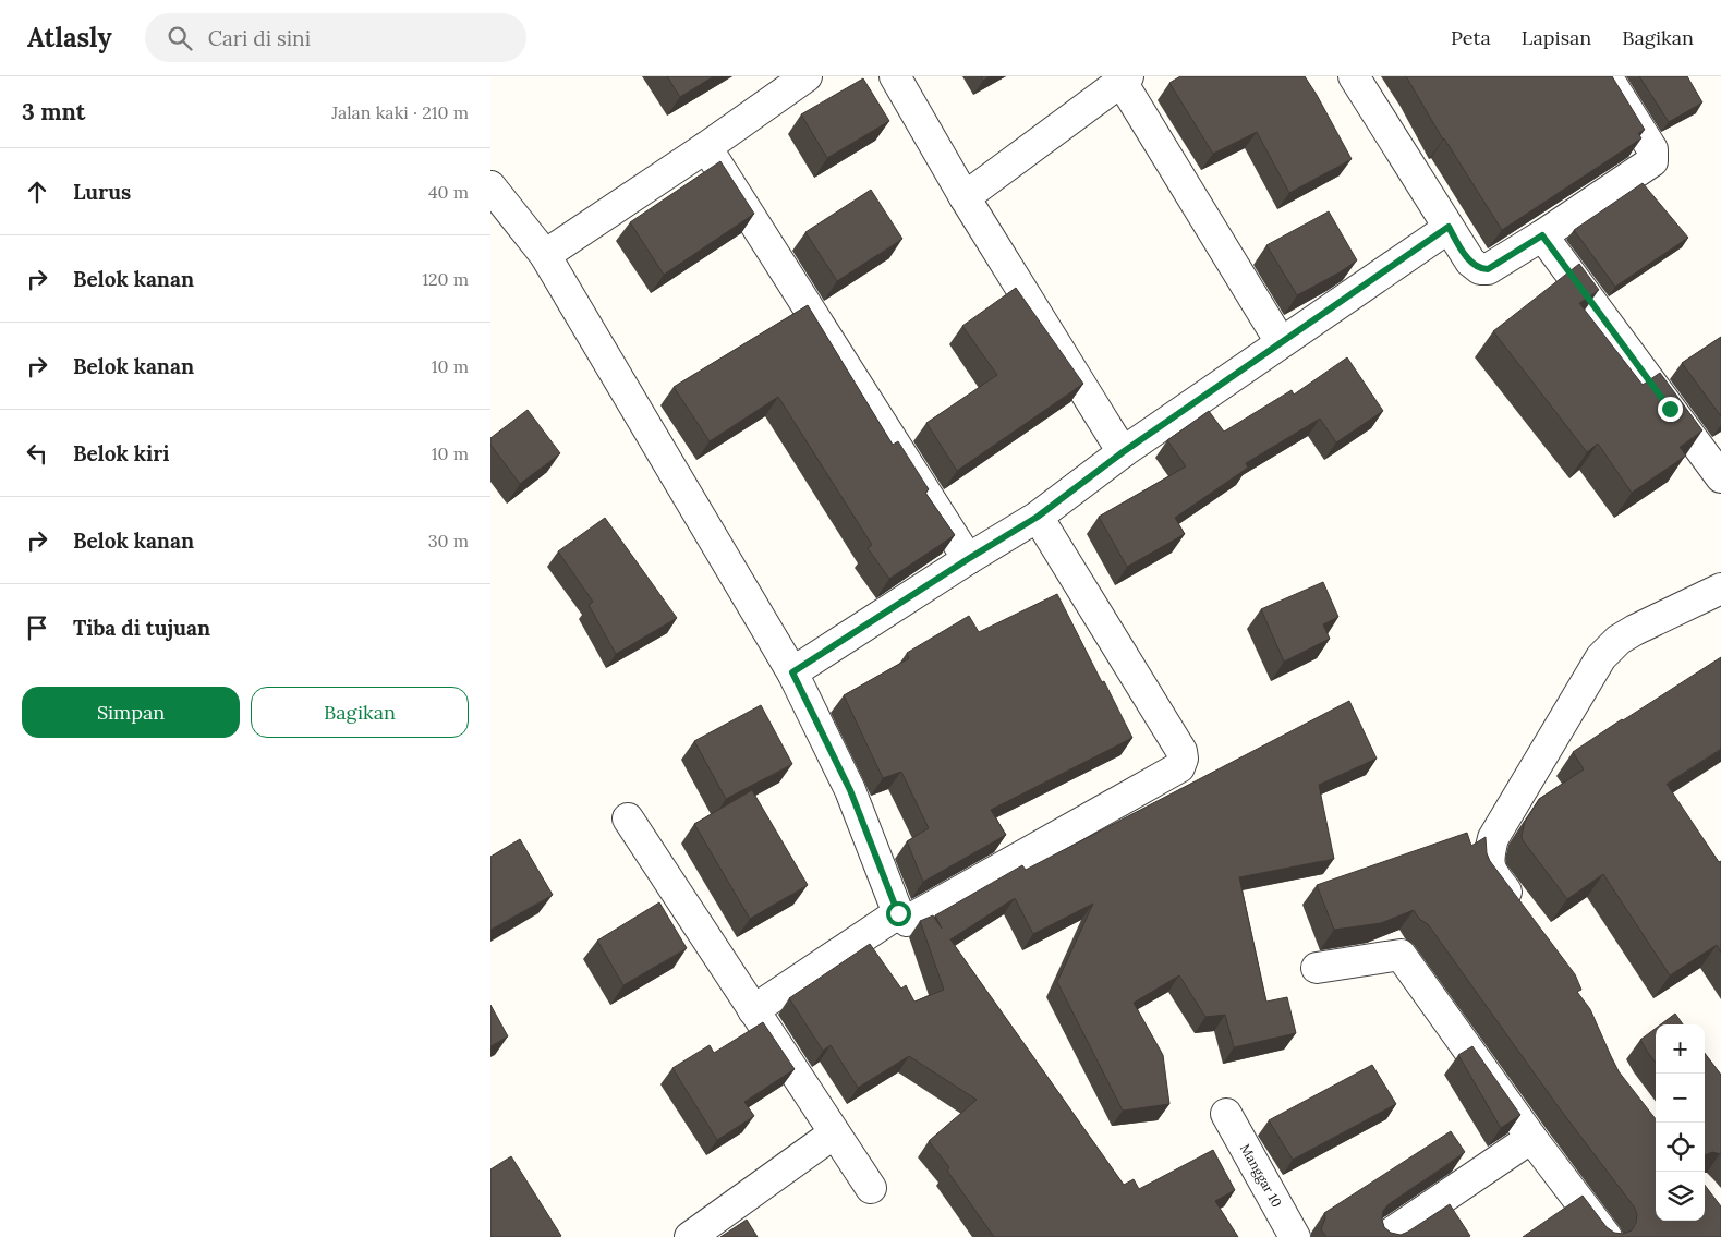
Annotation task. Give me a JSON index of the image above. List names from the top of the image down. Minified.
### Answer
{"streets":{"street":["Manggar 10"]},"page":{"header":"Atlasly","search":"Cari di sini","nav":["Peta","Lapisan","Bagikan"],"heading":["3 mnt","Jalan kaki · 210 m"],"list":[["Lurus","40 m"],["Belok kanan","120 m"],["Belok kanan","10 m"],["Belok kiri","10 m"],["Belok kanan","30 m"],"Tiba di tujuan"],"buttons":["Simpan","Bagikan"],"map_buttons":["+","−"]}}
